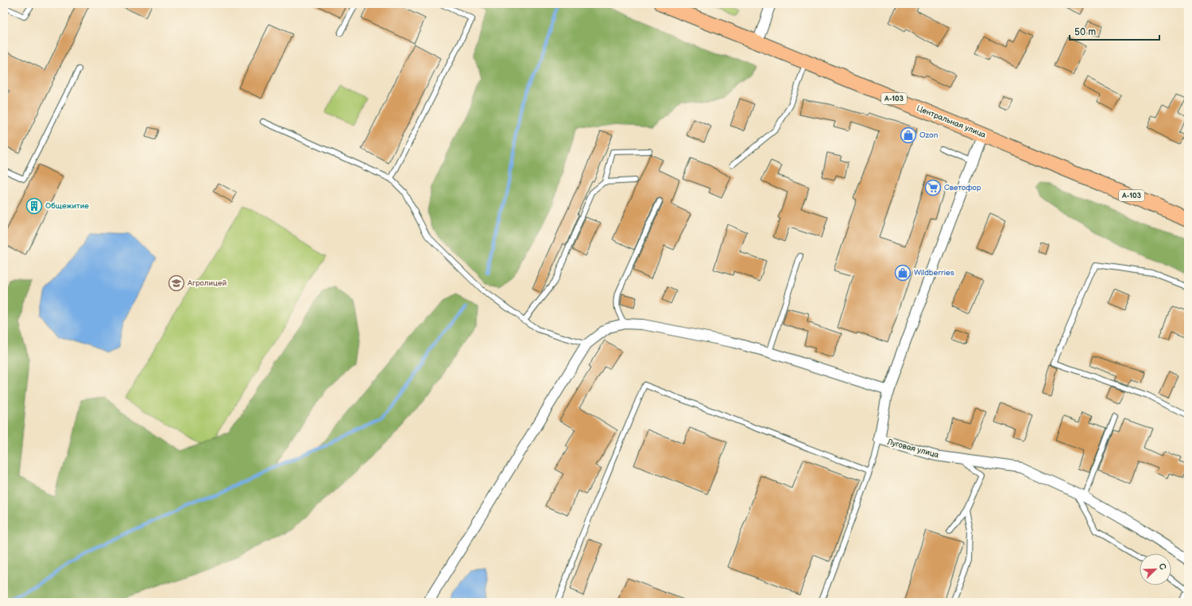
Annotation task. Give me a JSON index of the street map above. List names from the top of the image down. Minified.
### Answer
{"streets":{"main road":["А-103","Центральная улица"],"street":["Луговая улица"]},"crossings":[["Центральная улица","Луговая улица"]],"places":{"shop":["Ozon","Wildberries"],"supermarket":["Светофор"],"building":["Общежитие"],"school or university":["Агролицей"]},"scale_bar":"50 m","north":"top right"}
